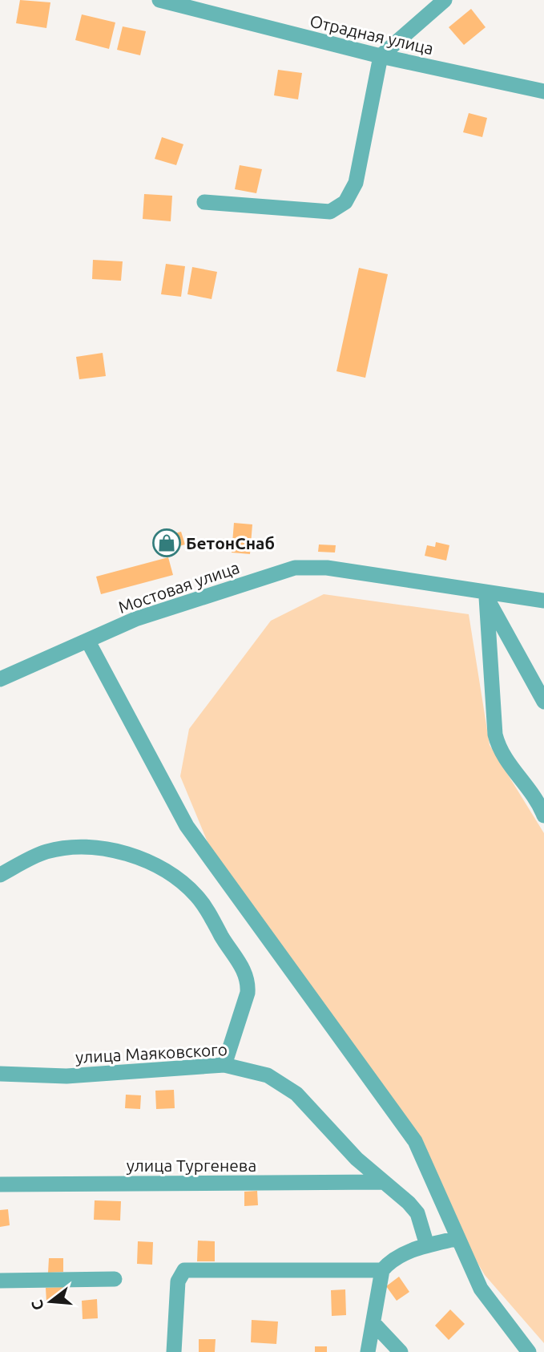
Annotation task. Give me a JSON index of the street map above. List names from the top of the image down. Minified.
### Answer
{"streets":{"street":["Отрадная улица","Мостовая улица","улица Маяковского","улица Тургенева"]},"crossings":[["улица Маяковского","улица Тургенева"]],"places":{"shop":["БетонСнаб"]},"north":"left"}
